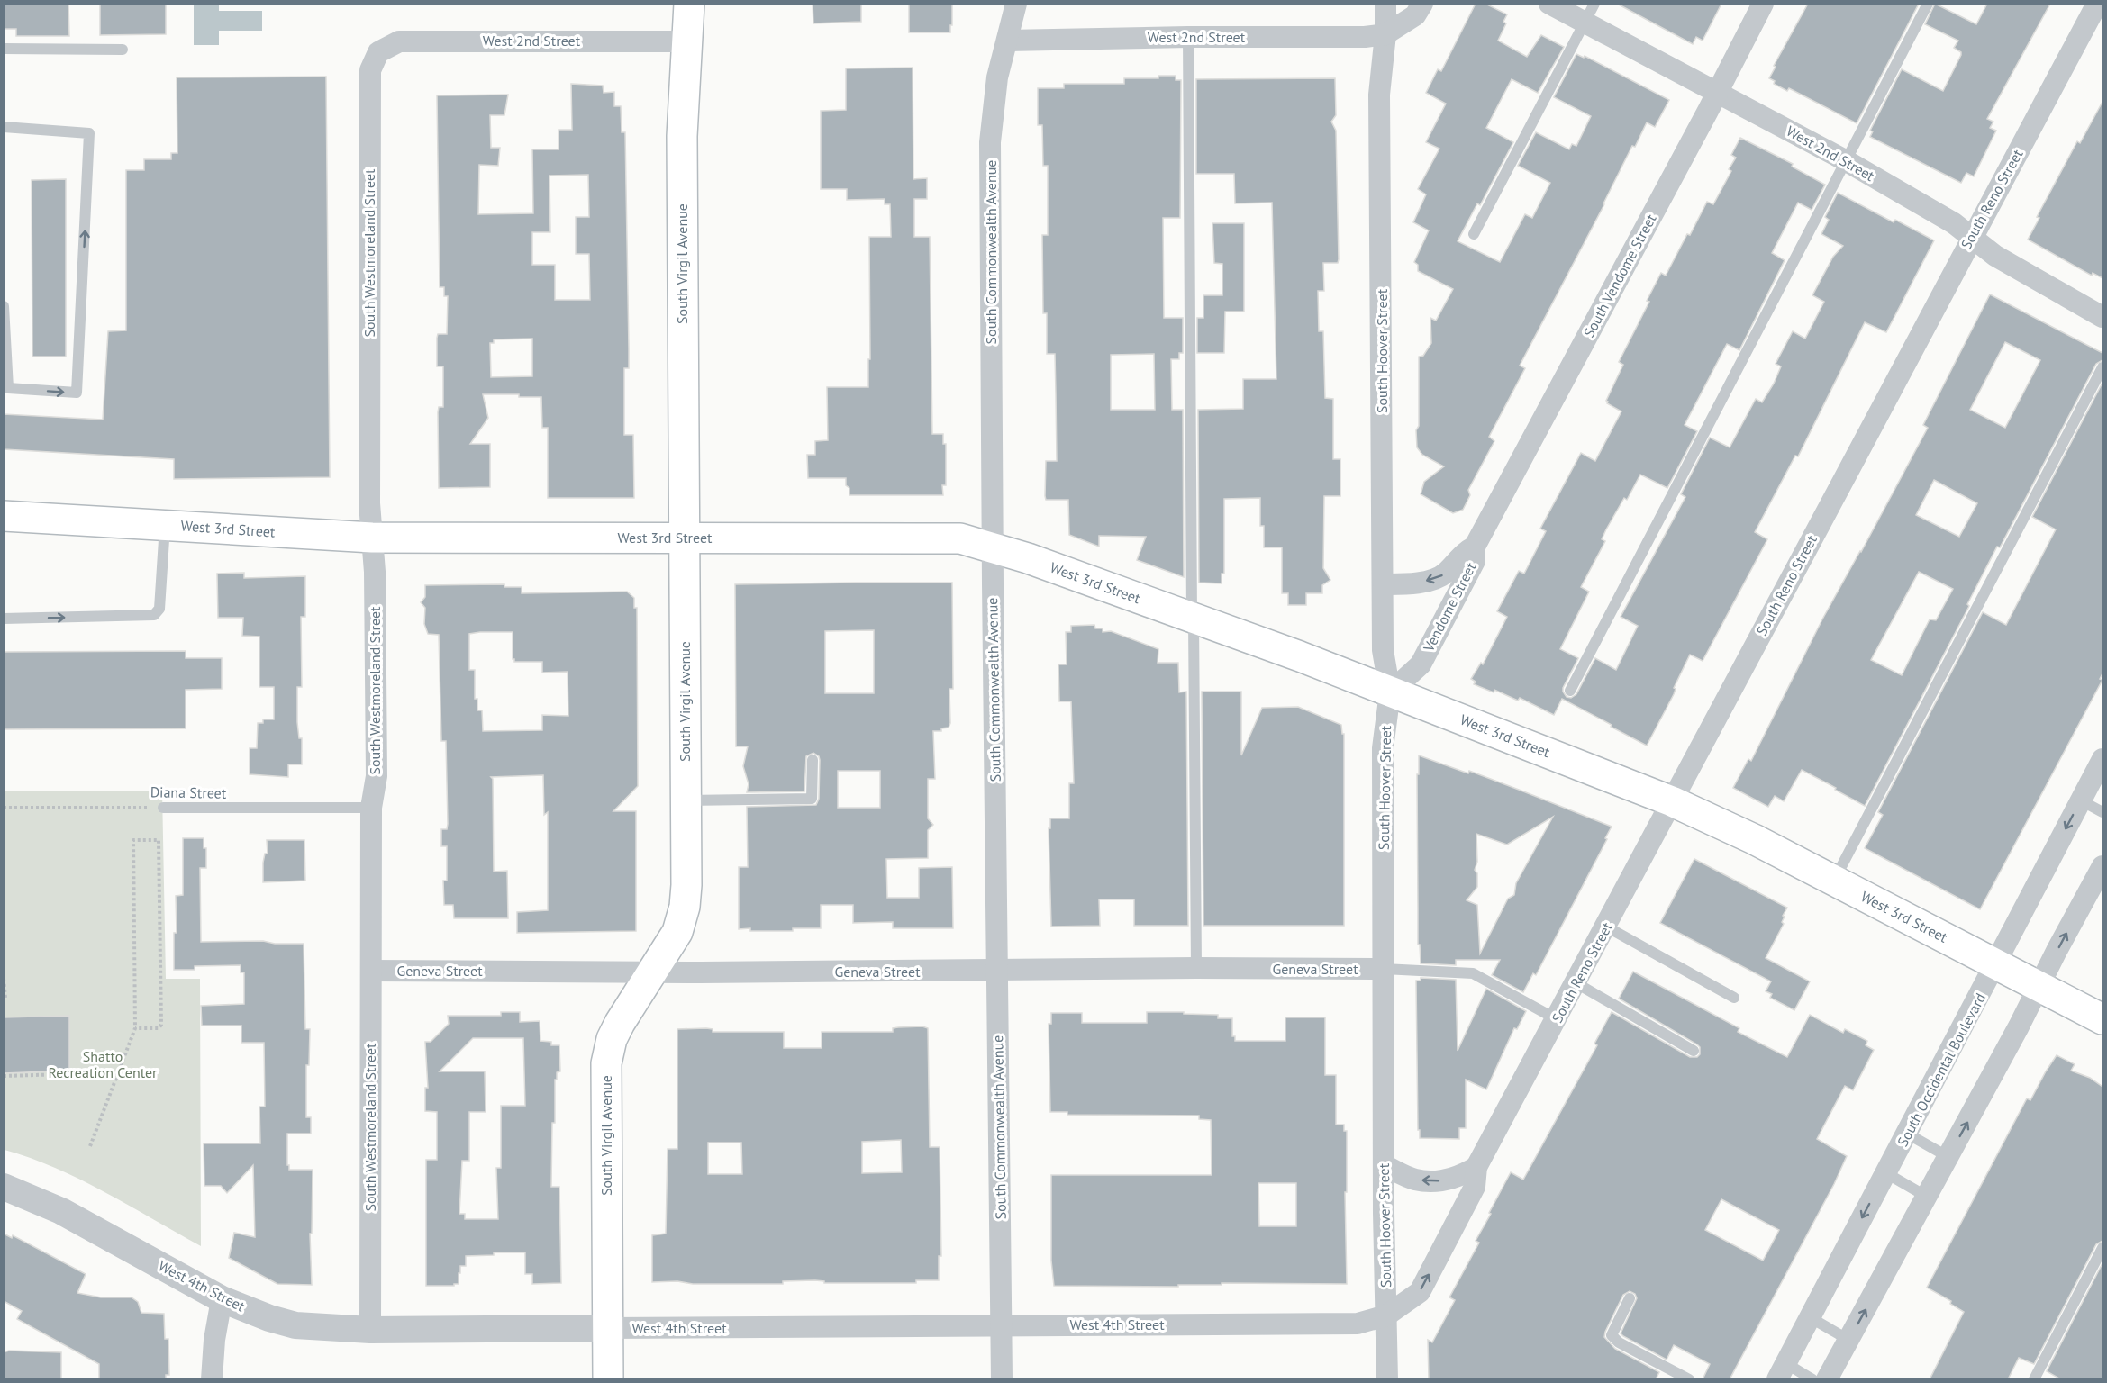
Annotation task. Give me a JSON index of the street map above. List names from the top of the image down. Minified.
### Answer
{"streets":{"main road":["South Virgil Avenue","West 3rd Street"],"street":["West 2nd Street","South Reno Street","South Commonwealth Avenue","South Westmoreland Street","South Vendome Street","South Hoover Street","Vendome Street","Geneva Street","South Occidental Boulevard","West 4th Street"],"lane":["Diana Street"]},"crossings":[["West 2nd Street","South Reno Street"],["West 2nd Street","South Commonwealth Avenue"],["West 2nd Street","South Westmoreland Street"],["West 2nd Street","South Virgil Avenue"],["West 2nd Street","South Vendome Street"],["West 2nd Street","South Hoover Street"],["South Reno Street","South Hoover Street"],["South Reno Street","West 3rd Street"],["South Reno Street","West 4th Street"],["South Commonwealth Avenue","West 3rd Street"],["South Commonwealth Avenue","Geneva Street"],["South Commonwealth Avenue","West 4th Street"],["South Westmoreland Street","West 3rd Street"],["South Westmoreland Street","Diana Street"],["South Westmoreland Street","Geneva Street"],["South Westmoreland Street","West 4th Street"],["South Virgil Avenue","West 3rd Street"],["South Virgil Avenue","Geneva Street"],["South Virgil Avenue","West 4th Street"],["South Vendome Street","Vendome Street"],["South Hoover Street","West 3rd Street"],["South Hoover Street","Vendome Street"],["South Hoover Street","Geneva Street"],["South Hoover Street","West 4th Street"],["West 3rd Street","Vendome Street"],["West 3rd Street","South Occidental Boulevard"]],"one_way":["Vendome Street"],"parks":["Shatto Recreation Center"]}
